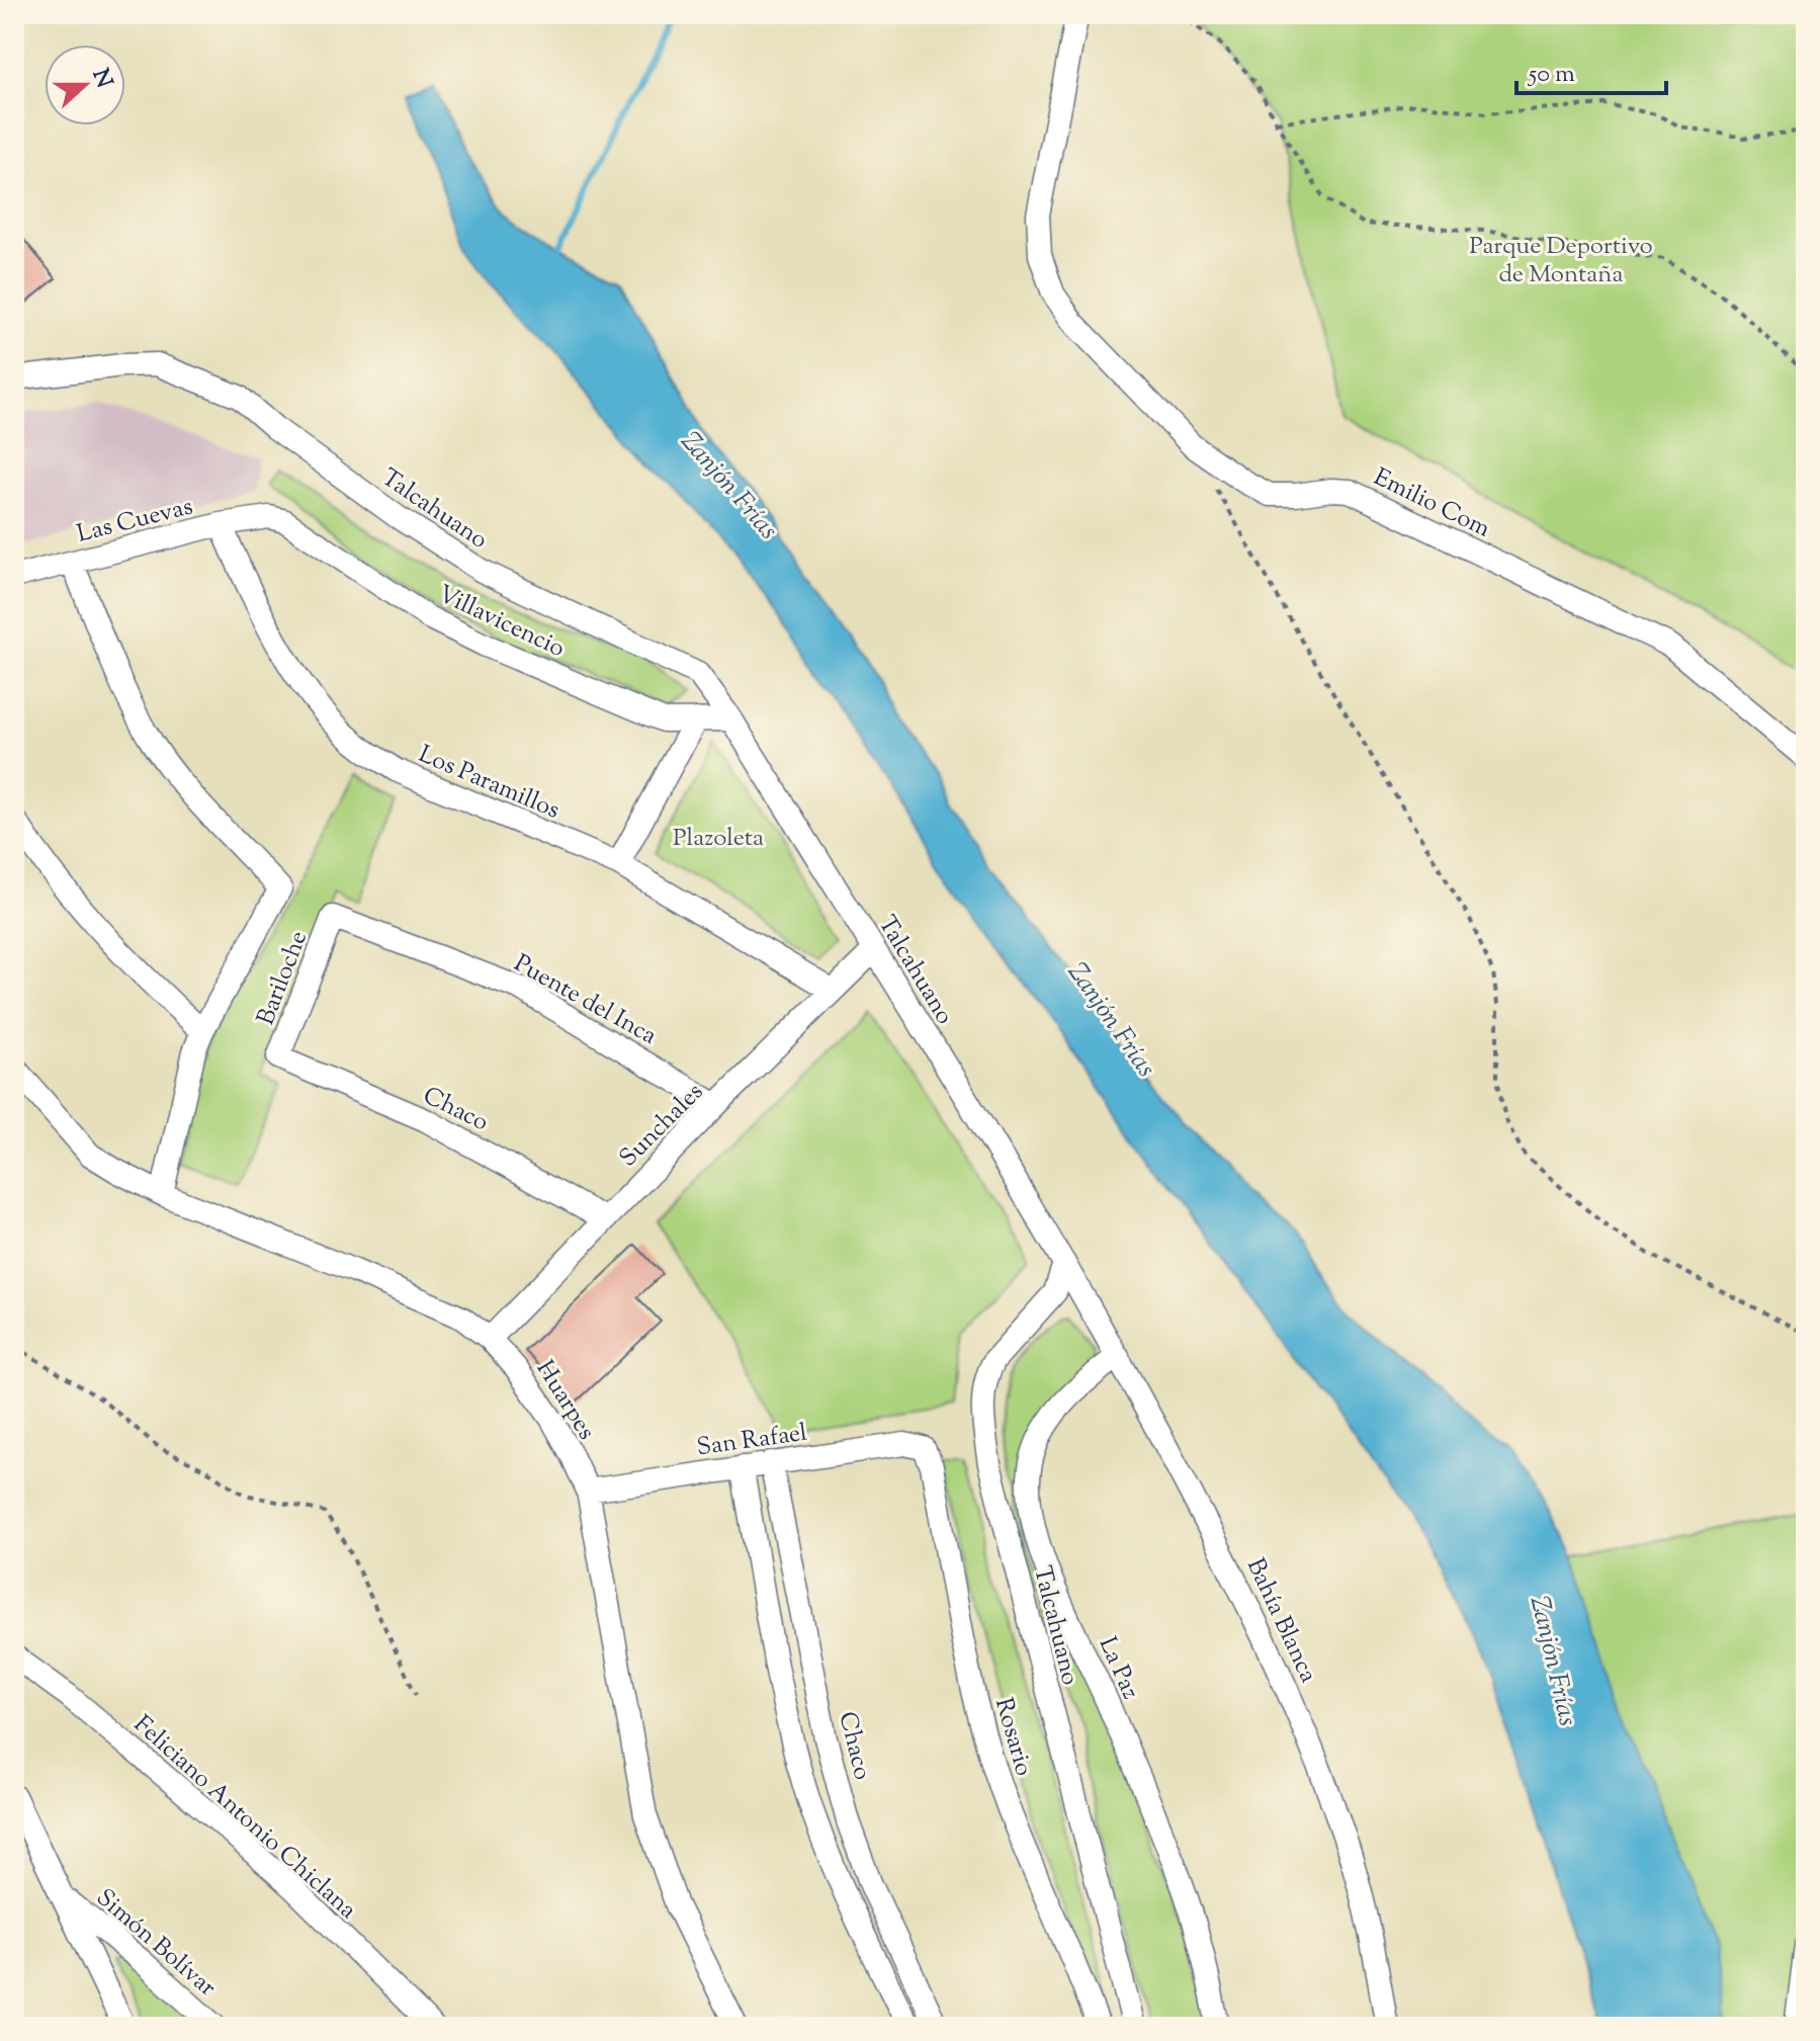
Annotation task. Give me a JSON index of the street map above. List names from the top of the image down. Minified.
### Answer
{"streets":{"street":["Emilio Com","Talcahuano","Las Cuevas","Villavicencio","Los Paramillos","Bariloche","Puente del Inca","Chaco","Sunchales","Huarpes","San Rafael","Bahía Blanca","La Paz","Rosario","Feliciano Antonio Chiclana","Simón Bolívar"]},"crossings":[["Talcahuano","Villavicencio"],["Talcahuano","Sunchales"],["Talcahuano","Bahía Blanca"],["Las Cuevas","Villavicencio"],["Las Cuevas","Los Paramillos"],["Los Paramillos","Sunchales"],["Bariloche","Puente del Inca"],["Bariloche","Chaco"],["Puente del Inca","Sunchales"],["Chaco","Sunchales"],["Chaco","San Rafael"],["Sunchales","Huarpes"],["Huarpes","San Rafael"],["San Rafael","Rosario"],["Bahía Blanca","La Paz"]],"water":["Zanjón Frías"],"parks":["Parque Deportivo de Montaña","Plazoleta"],"scale_bar":"50 m","north":"right"}
